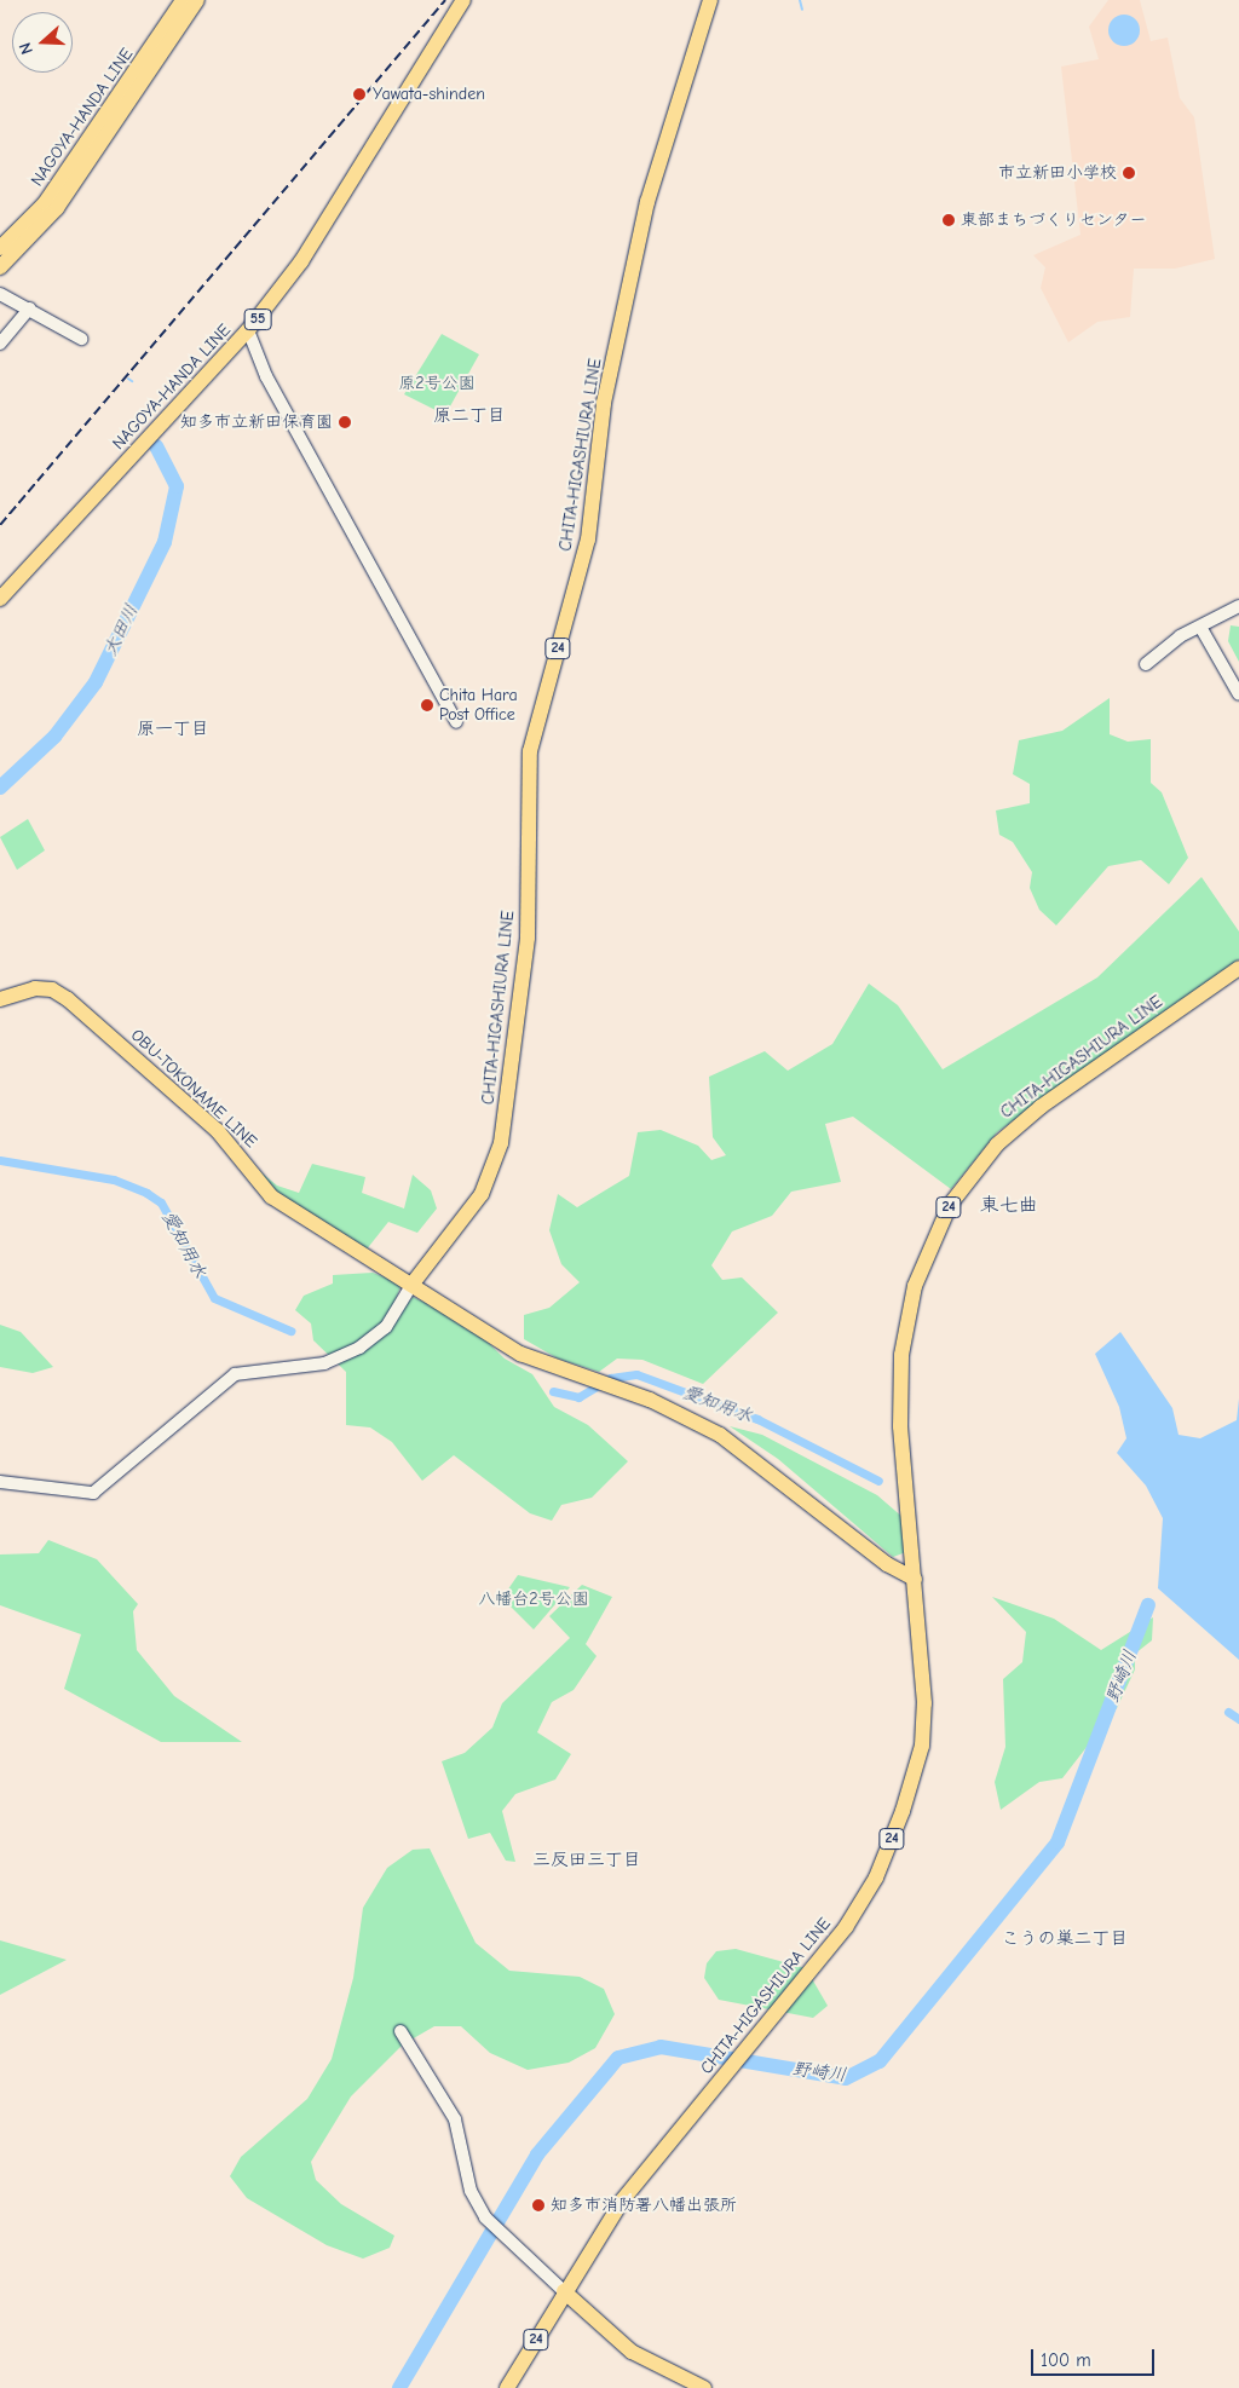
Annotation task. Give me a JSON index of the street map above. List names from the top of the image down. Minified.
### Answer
{"streets":{"main road":["NAGOYA-HANDA LINE","55","CHITA-HIGASHIURA LINE","24","OBU-TOKONAME LINE"]},"crossings":[["CHITA-HIGASHIURA LINE","OBU-TOKONAME LINE"]],"districts":["原二丁目","原一丁目","東七曲","三反田三丁目","こうの巣二丁目"],"water":["大田川","愛知用水","野崎川"],"parks":["原2号公園","八幡台2号公園"],"places":["Yawata-shinden","市立新田小学校","東部まちづくりセンター","知多市立新田保育園","Chita Hara Post Office","知多市消防署八幡出張所"],"scale_bar":"100 m","north":"left"}
